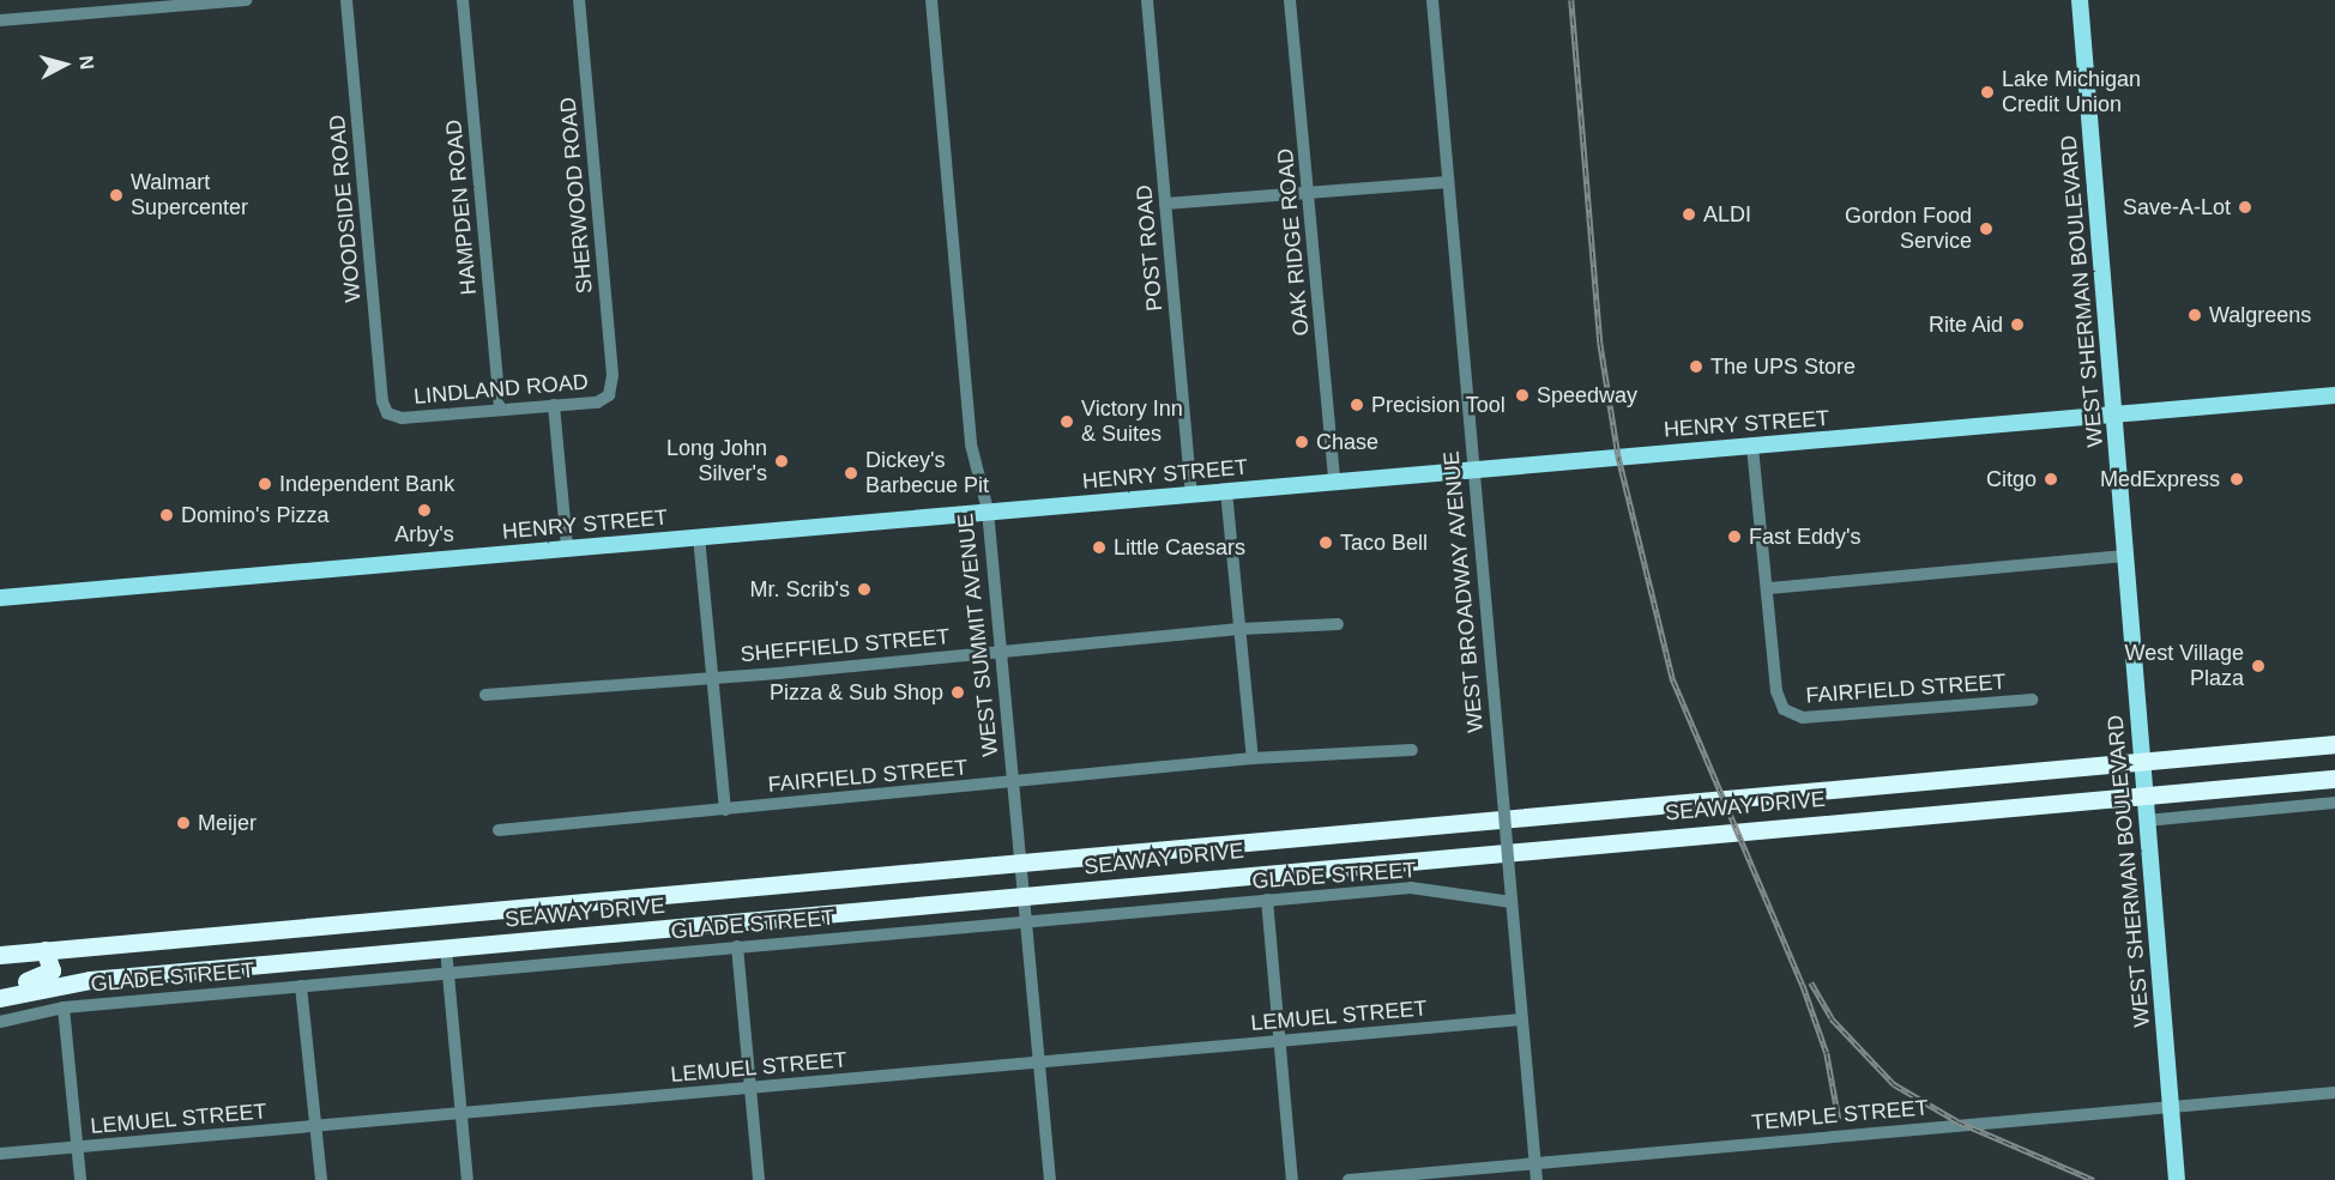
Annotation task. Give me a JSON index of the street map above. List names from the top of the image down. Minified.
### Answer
{"streets":{"highway":["SEAWAY DRIVE"],"main road":["WEST SHERMAN BOULEVARD","HENRY STREET"],"street":["SHERWOOD ROAD","HAMPDEN ROAD","WOODSIDE ROAD","OAK RIDGE ROAD","POST ROAD","LINDLAND ROAD","WEST BROADWAY AVENUE","WEST SUMMIT AVENUE","SHEFFIELD STREET","FAIRFIELD STREET","GLADE STREET","LEMUEL STREET","TEMPLE STREET"]},"crossings":[["SHERWOOD ROAD","LINDLAND ROAD"],["HAMPDEN ROAD","LINDLAND ROAD"],["WOODSIDE ROAD","LINDLAND ROAD"],["OAK RIDGE ROAD","HENRY STREET"],["POST ROAD","HENRY STREET"],["WEST SHERMAN BOULEVARD","HENRY STREET"],["WEST SHERMAN BOULEVARD","SEAWAY DRIVE"],["WEST SHERMAN BOULEVARD","TEMPLE STREET"],["HENRY STREET","WEST BROADWAY AVENUE"],["HENRY STREET","WEST SUMMIT AVENUE"],["WEST BROADWAY AVENUE","GLADE STREET"],["WEST BROADWAY AVENUE","LEMUEL STREET"],["WEST BROADWAY AVENUE","TEMPLE STREET"],["WEST SUMMIT AVENUE","SHEFFIELD STREET"],["WEST SUMMIT AVENUE","FAIRFIELD STREET"],["WEST SUMMIT AVENUE","SEAWAY DRIVE"],["WEST SUMMIT AVENUE","GLADE STREET"],["WEST SUMMIT AVENUE","LEMUEL STREET"]],"places":["Lake Michigan Credit Union","Walmart Supercenter","Save-A-Lot","ALDI","Gordon Food Service","Walgreens","Rite Aid","The UPS Store","Speedway","Precision Tool","Victory Inn & Suites","Chase","Long John Silver's","Dickey's Barbecue Pit","Citgo","MedExpress","Independent Bank","Arby's","Domino's Pizza","Fast Eddy's","Taco Bell","Little Caesars","Mr. Scrib's","West Village Plaza","Pizza & Sub Shop","Meijer"],"north":"right"}
